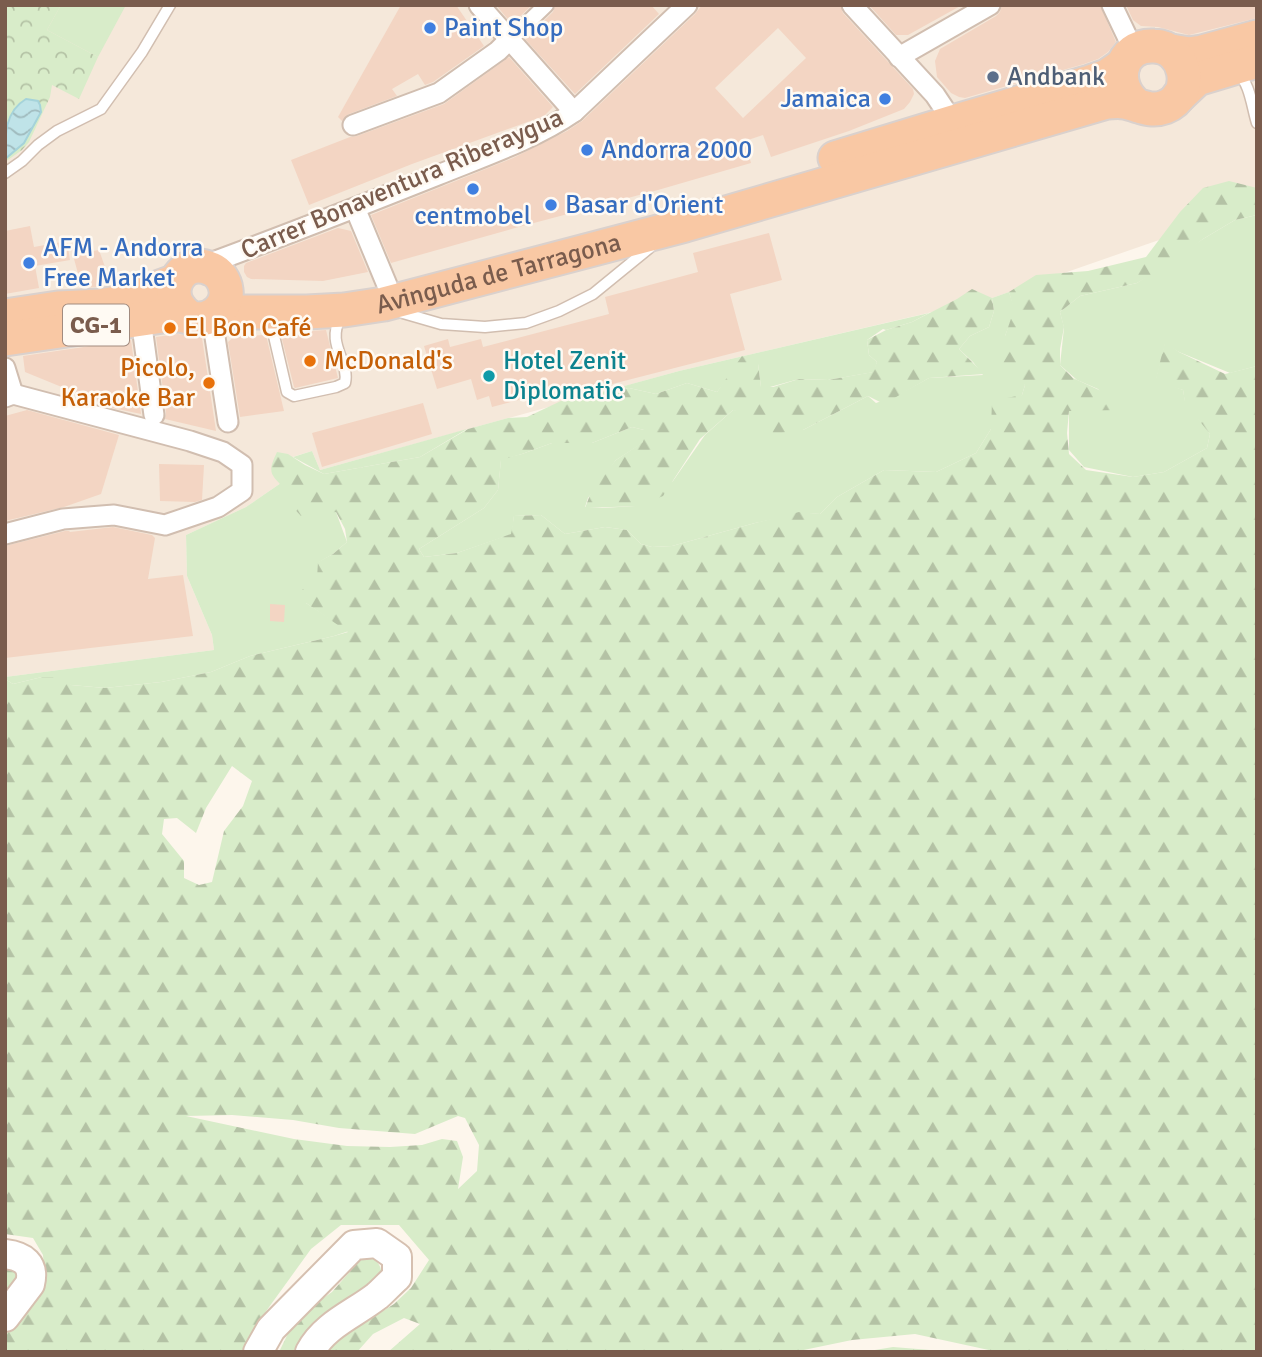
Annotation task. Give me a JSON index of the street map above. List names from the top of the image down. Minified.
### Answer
{"streets":{"highway":["Avinguda de Tarragona","CG-1"],"street":["Carrer Bonaventura Riberaygua"]},"crossings":[["Carrer Bonaventura Riberaygua","Avinguda de Tarragona"],["Avinguda de Tarragona","CG-1"]],"places":["Paint Shop","Andbank","Jamaica","Andorra 2000","centmobel","Basar d'Orient","AFM - Andorra Free Market","El Bon Café","McDonald's","Hotel Zenit Diplomatic","Picolo, Karaoke Bar"]}
